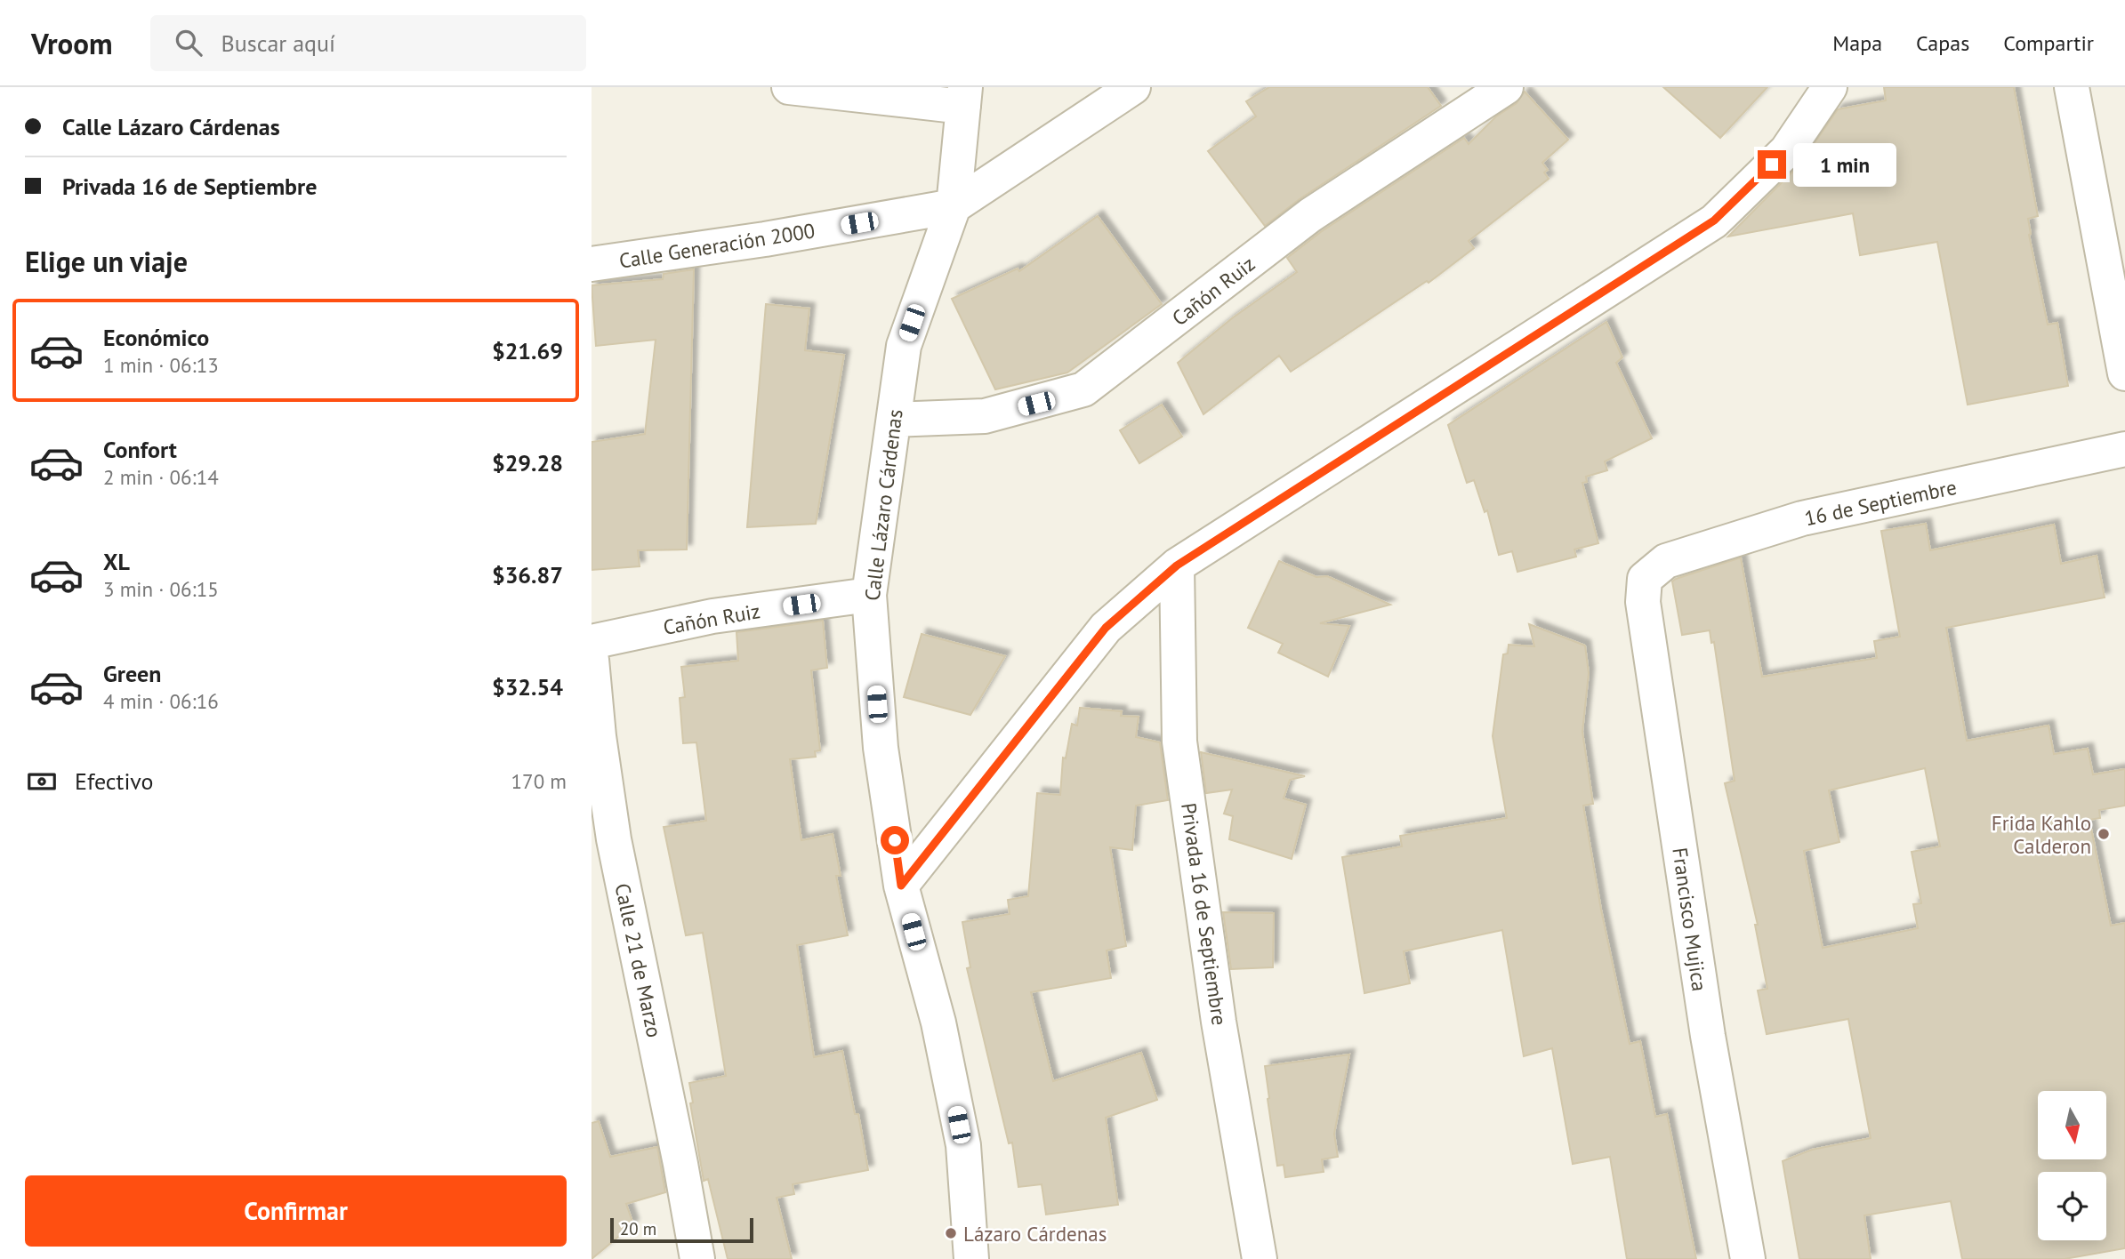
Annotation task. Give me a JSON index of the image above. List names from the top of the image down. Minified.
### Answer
{"streets":{"street":["Calle Generación 2000","Cañón Ruiz","16 de Septiembre","Calle Lázaro Cárdenas","Privada 16 de Septiembre","Francisco Mujica","Calle 21 de Marzo"]},"crossings":[["Calle Generación 2000","Calle Lázaro Cárdenas"],["Cañón Ruiz","Calle Lázaro Cárdenas"],["16 de Septiembre","Francisco Mujica"]],"places":["Frida Kahlo Calderon","Lázaro Cárdenas"],"scale_bar":"20 m","north":"bottom","page":{"header":"Vroom","search":"Buscar aquí","nav":["Mapa","Capas","Compartir"],"banner":["Calle Lázaro Cárdenas","Privada 16 de Septiembre"],"bubble":"1 min","heading":"Elige un viaje","list":[{"name":"Económico","note":"1 min · 06:13","value":"$21.69"},{"name":"Confort","note":"2 min · 06:14","value":"$29.28"},{"name":"XL","note":"3 min · 06:15","value":"$36.87"},{"name":"Green","note":"4 min · 06:16","value":"$32.54"}],"pay":["Efectivo","170 m"],"buttons":"Confirmar","scale":"20 m"}}
